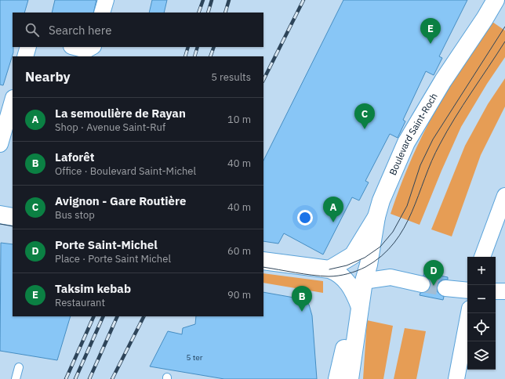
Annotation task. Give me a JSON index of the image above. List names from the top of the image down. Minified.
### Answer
{"streets":{"main road":["Boulevard Saint-Roch"]},"house_numbers":["5 ter"],"page":{"search":"Search here","pins":["E","C","A","D","B"],"heading":["Nearby","5 results"],"list":[{"mark":"A","name":"La semoulière de Rayan","note":"Shop · Avenue Saint-Ruf","value":"10 m"},{"mark":"B","name":"Laforêt","note":"Office · Boulevard Saint-Michel","value":"40 m"},{"mark":"C","name":"Avignon - Gare Routière","note":"Bus stop","value":"40 m"},{"mark":"D","name":"Porte Saint-Michel","note":"Place · Porte Saint Michel","value":"60 m"},{"mark":"E","name":"Taksim kebab","note":"Restaurant","value":"90 m"}],"map_buttons":["+","−"]}}
